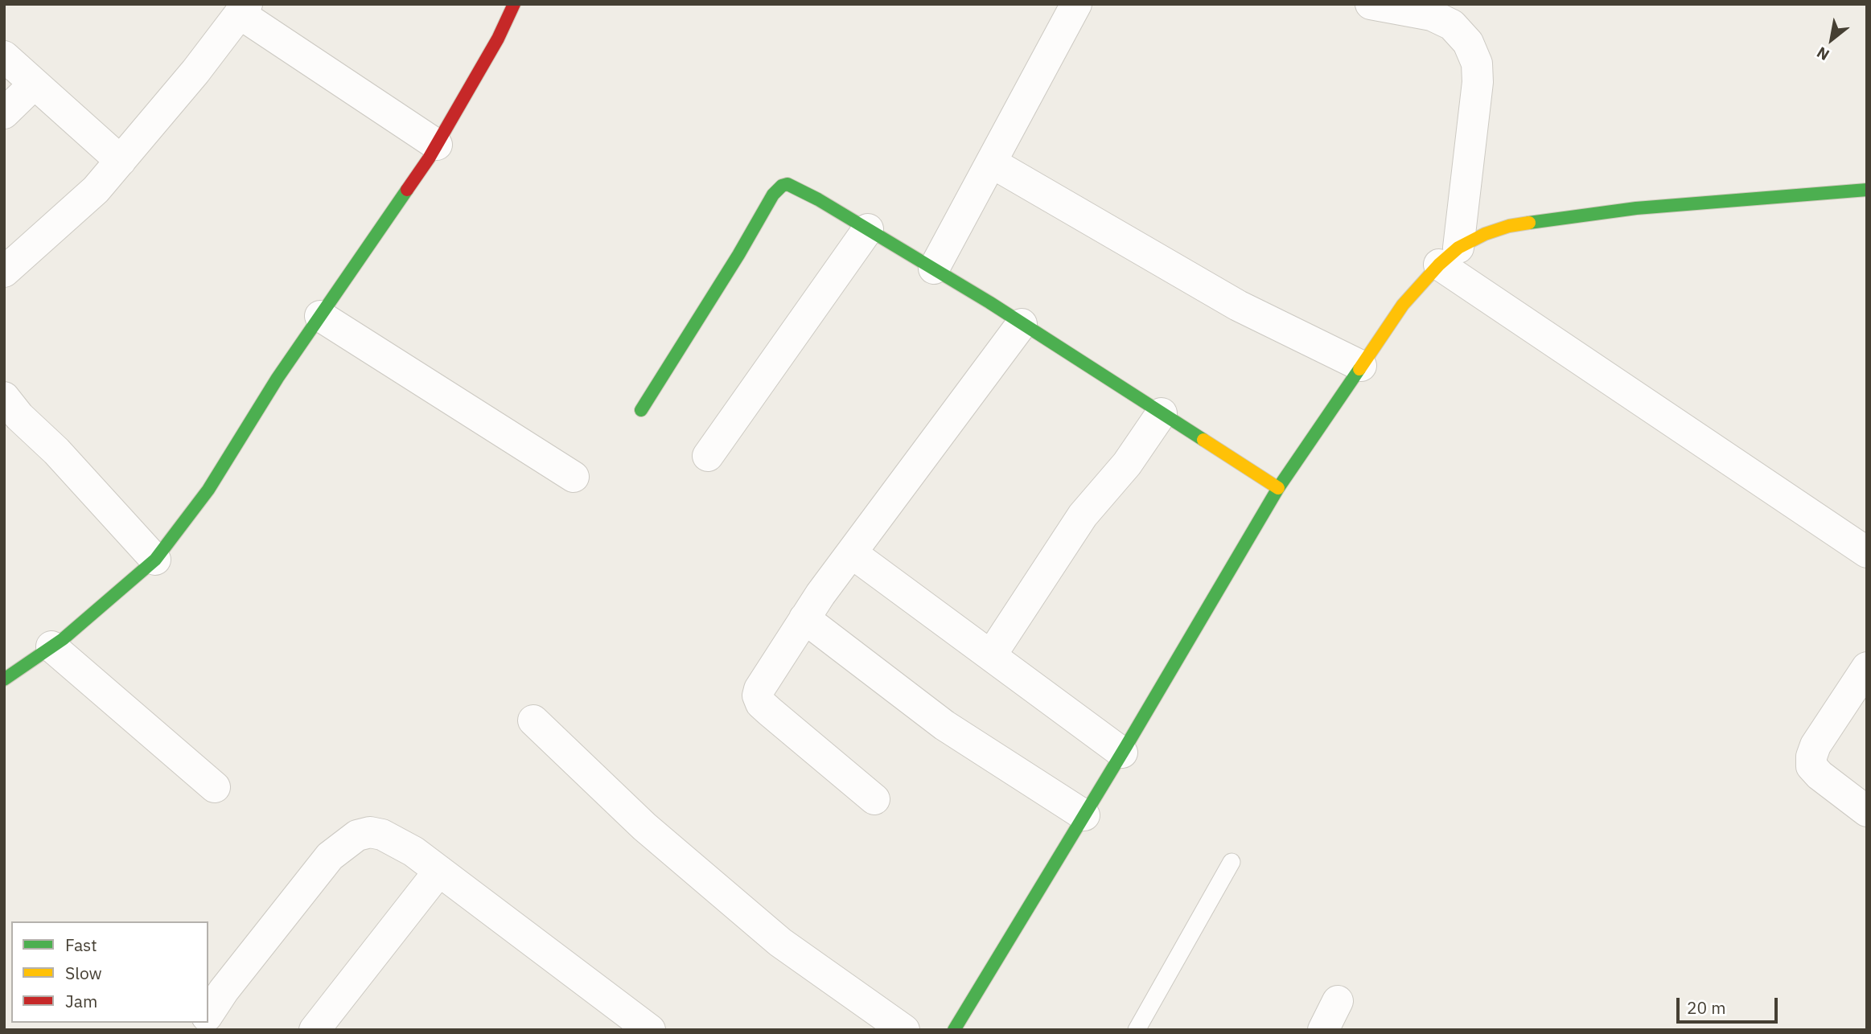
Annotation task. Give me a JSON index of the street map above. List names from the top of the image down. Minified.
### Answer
{"legend":["Fast","Slow","Jam"],"scale_bar":"20 m","north":"bottom left"}
